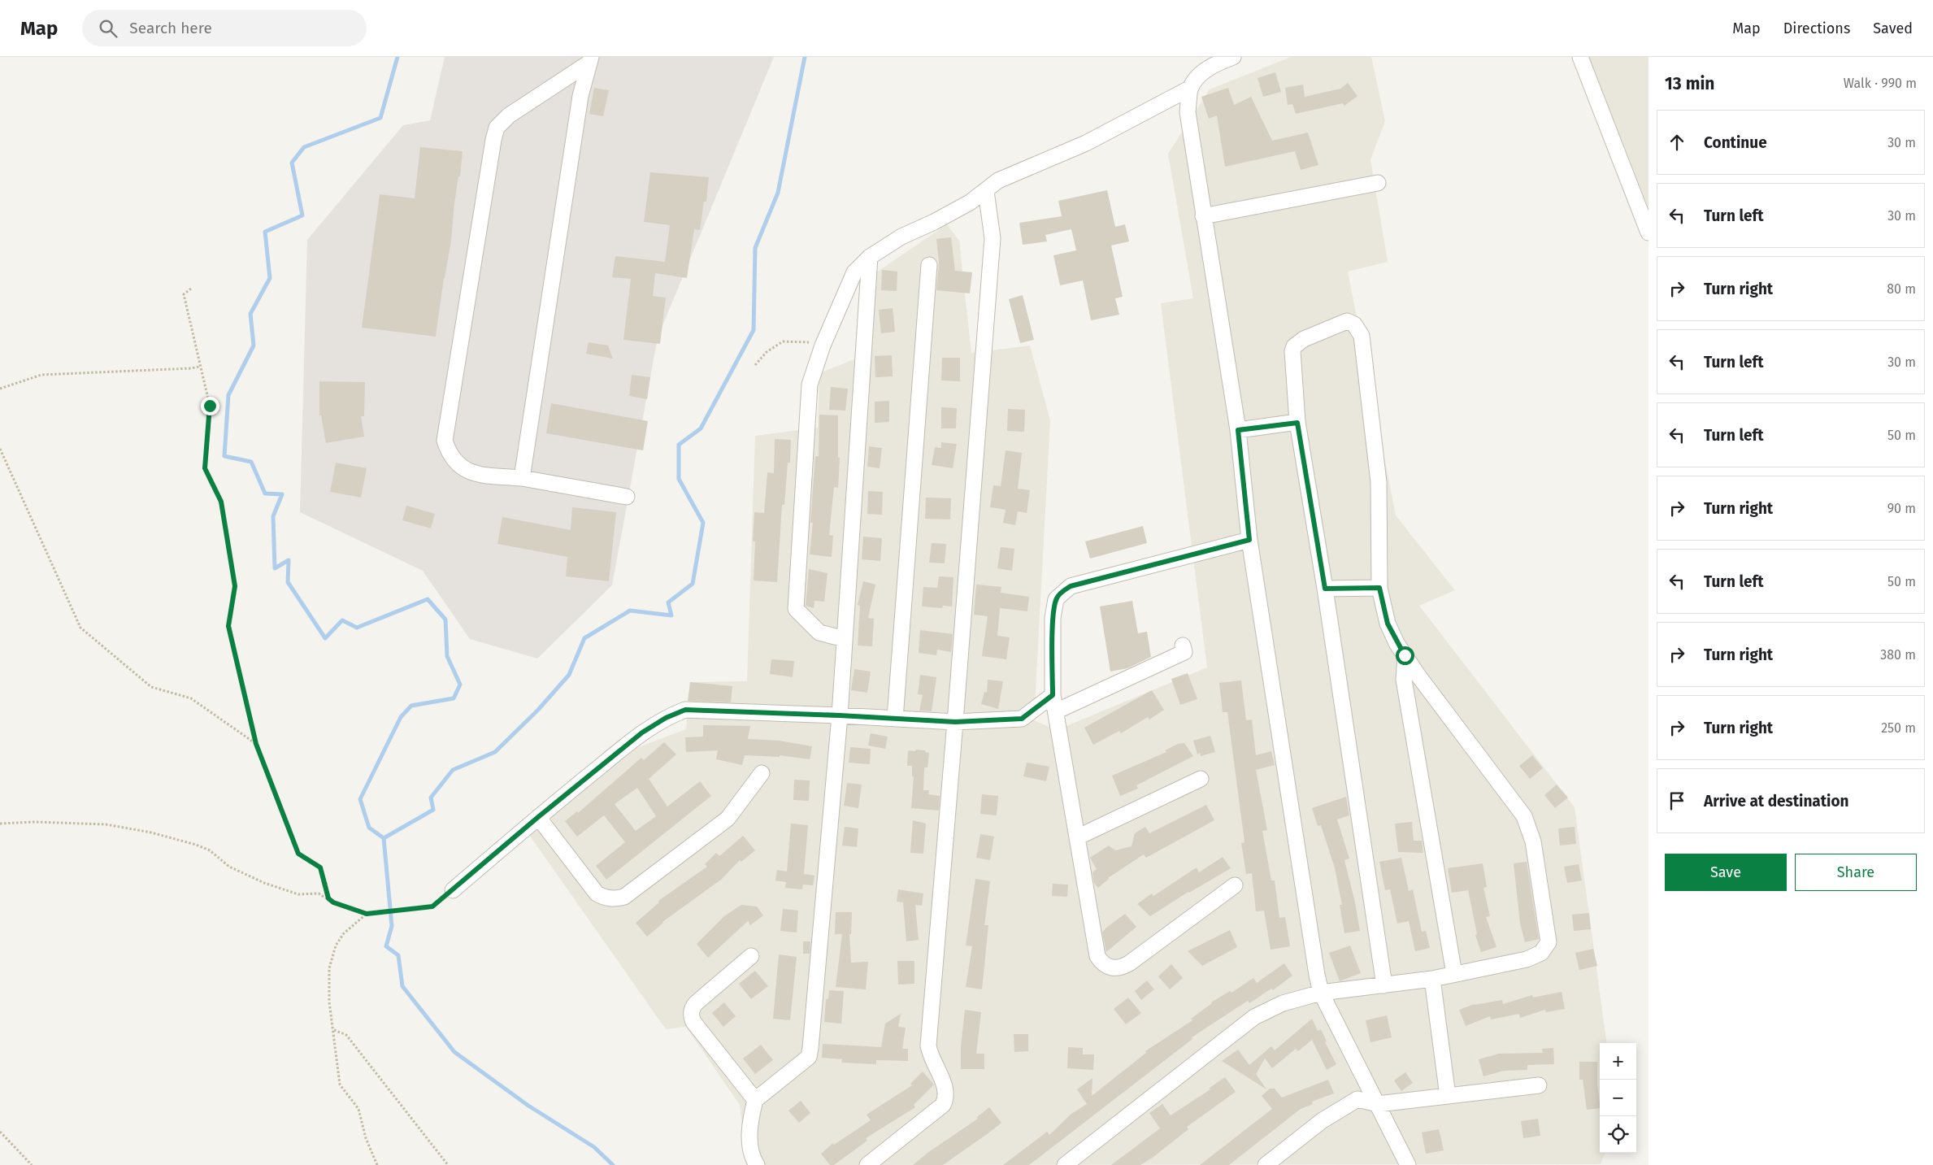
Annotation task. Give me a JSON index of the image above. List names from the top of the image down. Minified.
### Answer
{"page":{"header":"Map","search":"Search here","nav":["Map","Directions","Saved"],"heading":["13 min","Walk · 990 m"],"list":[["Continue","30 m"],["Turn left","30 m"],["Turn right","80 m"],["Turn left","30 m"],["Turn left","50 m"],["Turn right","90 m"],["Turn left","50 m"],["Turn right","380 m"],["Turn right","250 m"],"Arrive at destination"],"buttons":["Save","Share"],"map_buttons":["+","−"]}}
